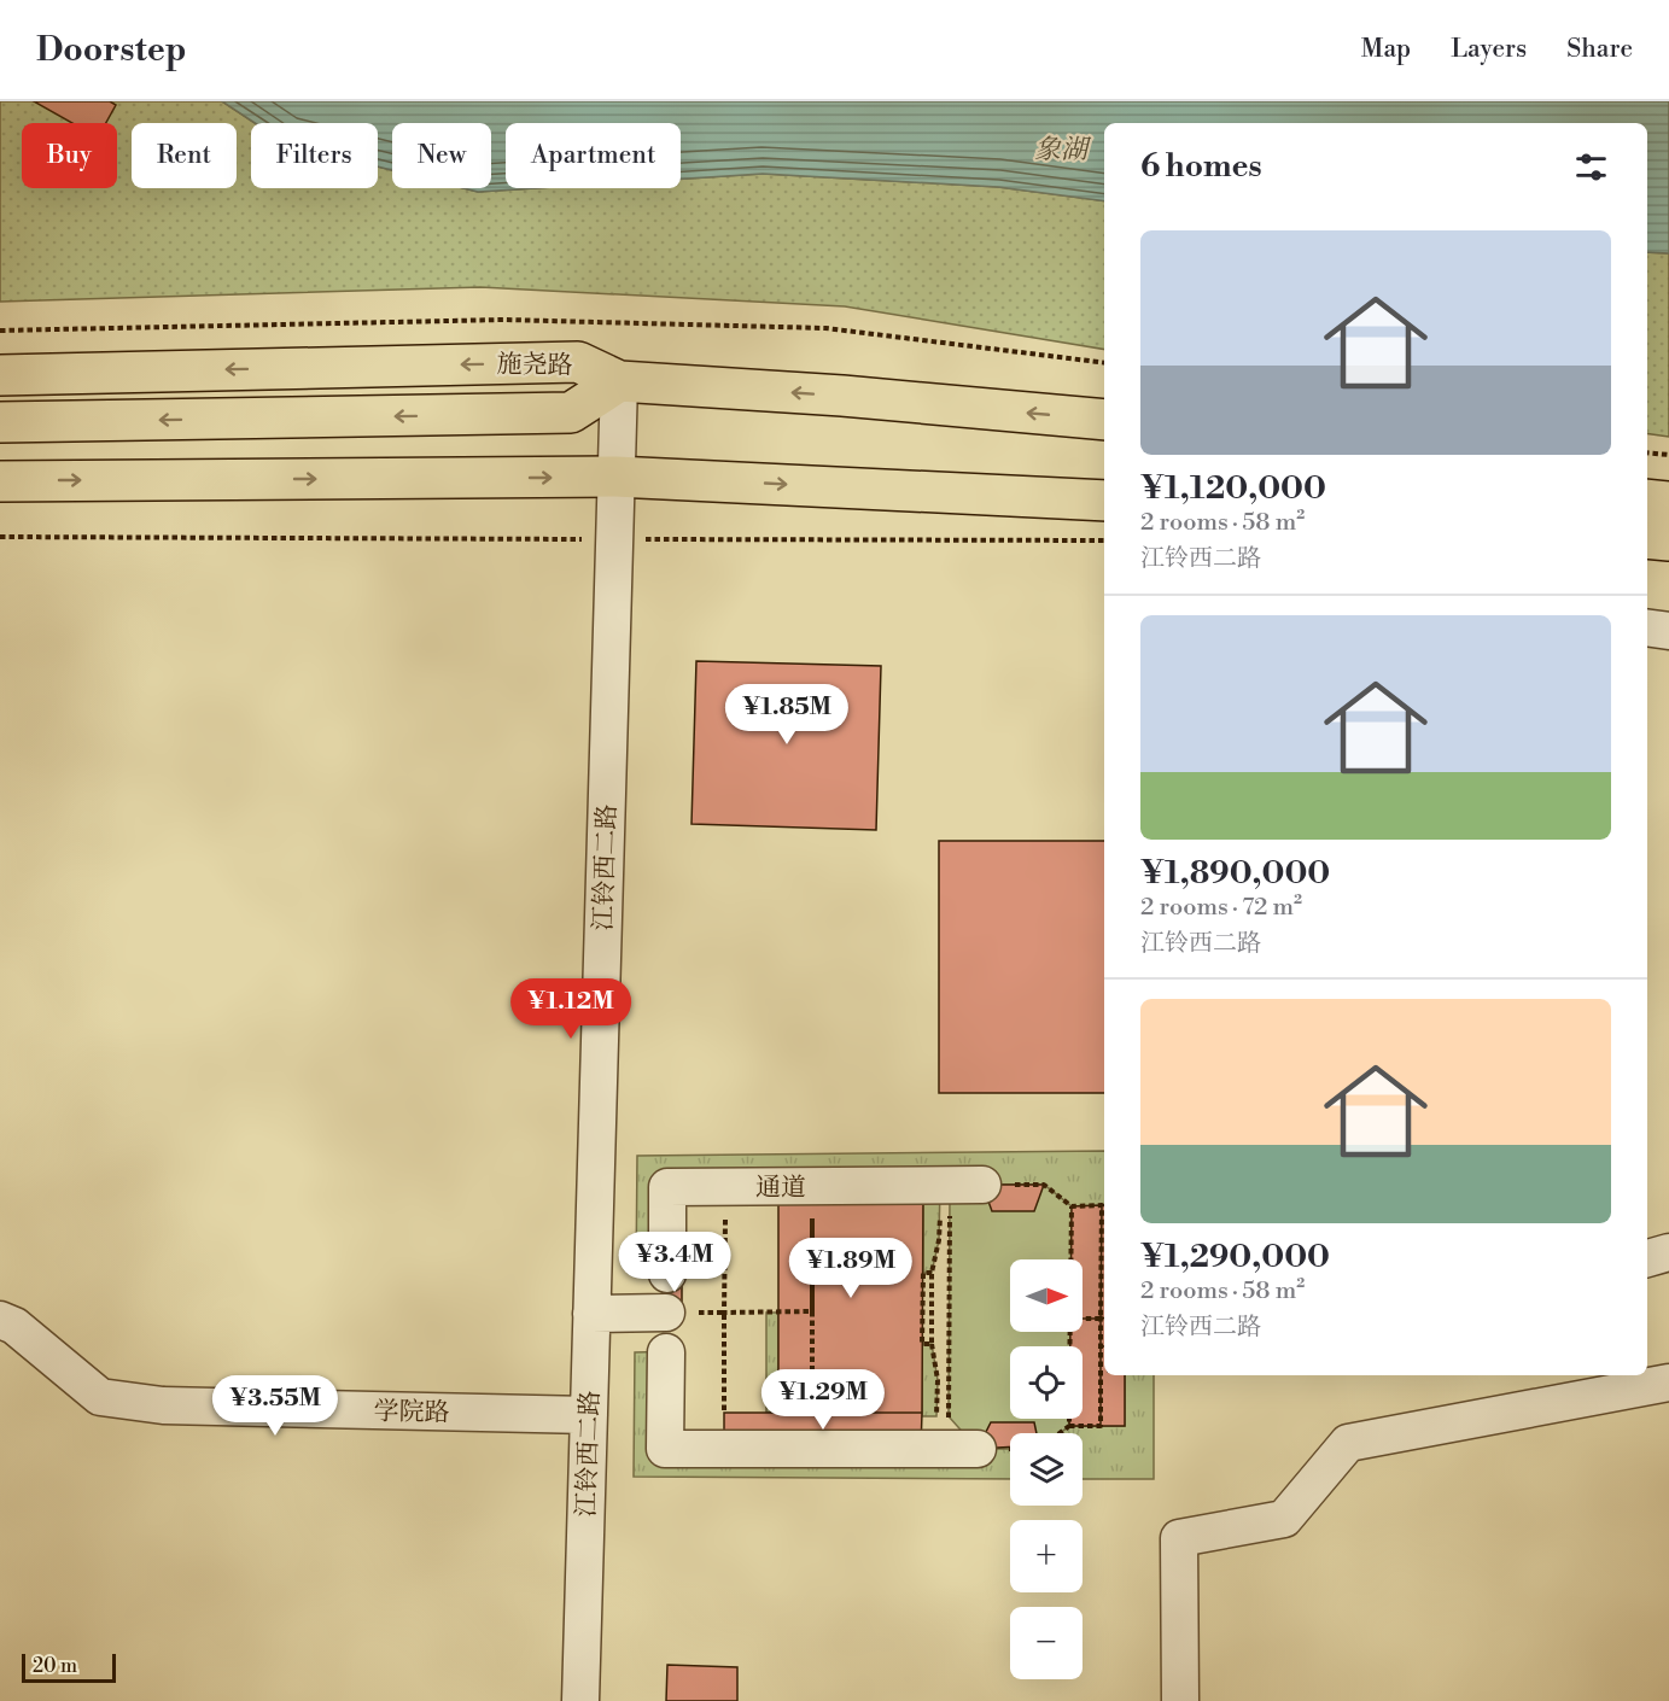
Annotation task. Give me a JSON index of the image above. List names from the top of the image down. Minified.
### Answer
{"streets":{"main road":["施尧路"],"street":["江铃西二路","通道","学院路"]},"crossings":[["施尧路","江铃西二路"],["江铃西二路","学院路"]],"water":["象湖"],"scale_bar":"20 m","north":"right","page":{"header":"Doorstep","nav":["Map","Layers","Share"],"chip":["Buy","Rent","Filters","New","Apartment"],"heading":"6 homes","list":[{"name":"¥1,120,000","note":"2 rooms · 58 m² · 江铃西二路"},{"name":"¥1,890,000","note":"2 rooms · 72 m² · 江铃西二路"},{"name":"¥1,290,000","note":"2 rooms · 58 m² · 江铃西二路"}],"price":["¥1.85M","¥1.12M","¥3.4M","¥1.89M","¥1.29M","¥3.55M"],"map_buttons":["+","−"],"scale":"20 m"}}
